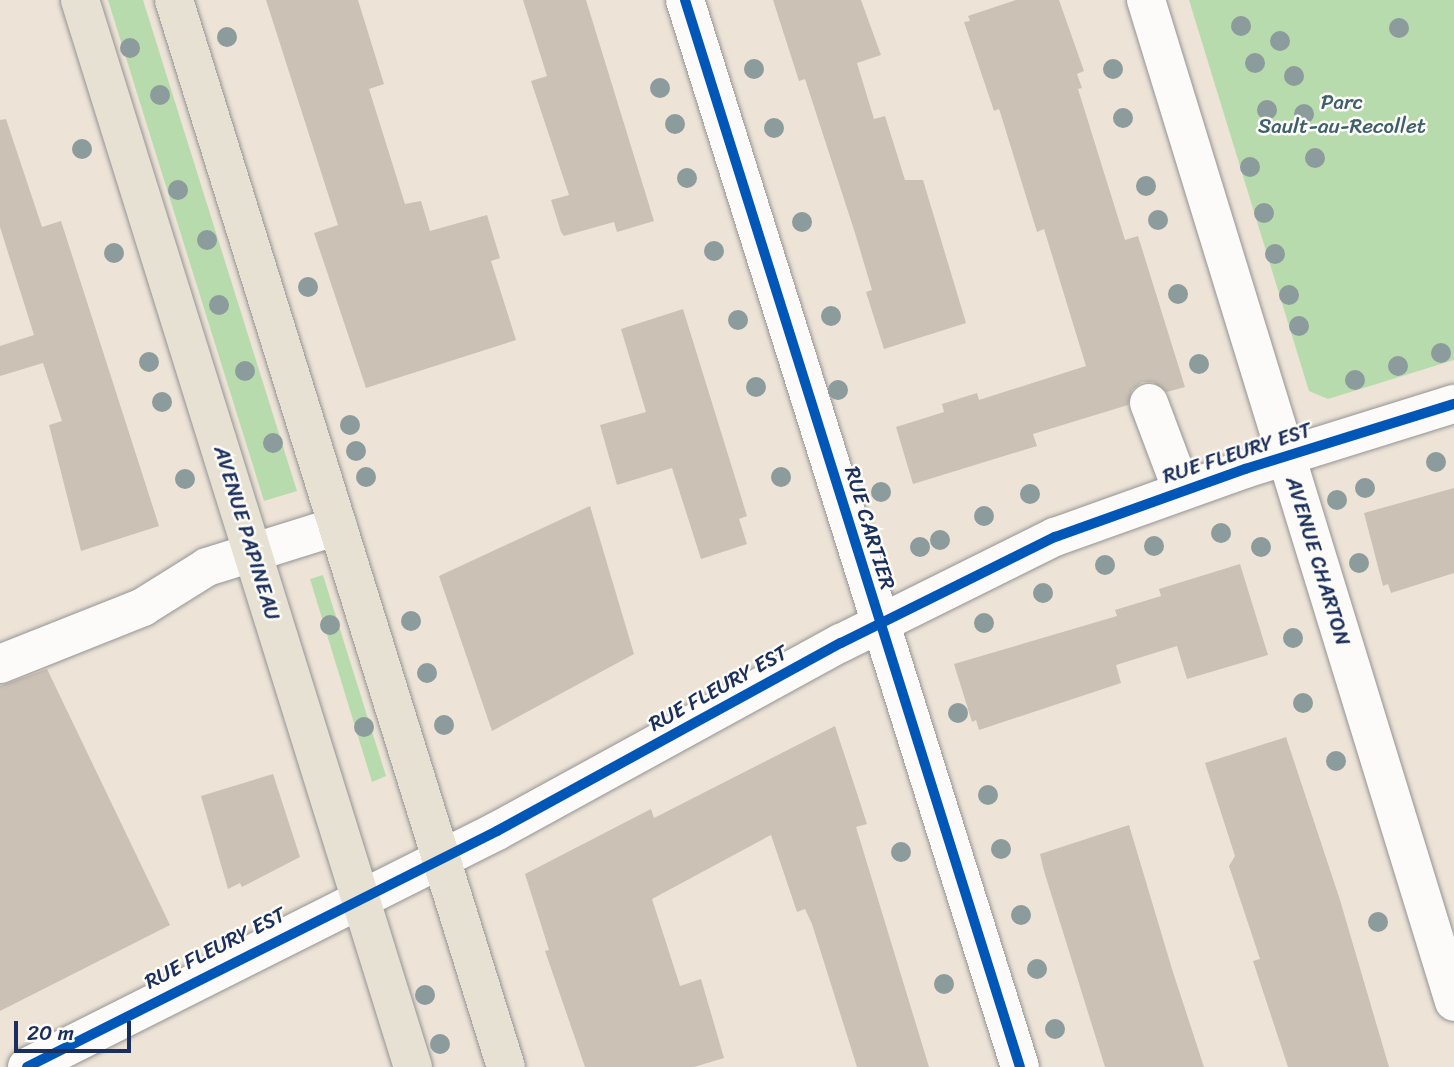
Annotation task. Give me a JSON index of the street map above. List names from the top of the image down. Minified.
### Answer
{"streets":{"main road":["AVENUE PAPINEAU"],"street":["RUE FLEURY EST","RUE CARTIER","AVENUE CHARTON"]},"crossings":[["RUE FLEURY EST","RUE CARTIER"],["RUE FLEURY EST","AVENUE PAPINEAU"],["RUE FLEURY EST","AVENUE CHARTON"]],"parks":["Parc Sault-au-Recollet"],"scale_bar":"20 m"}
